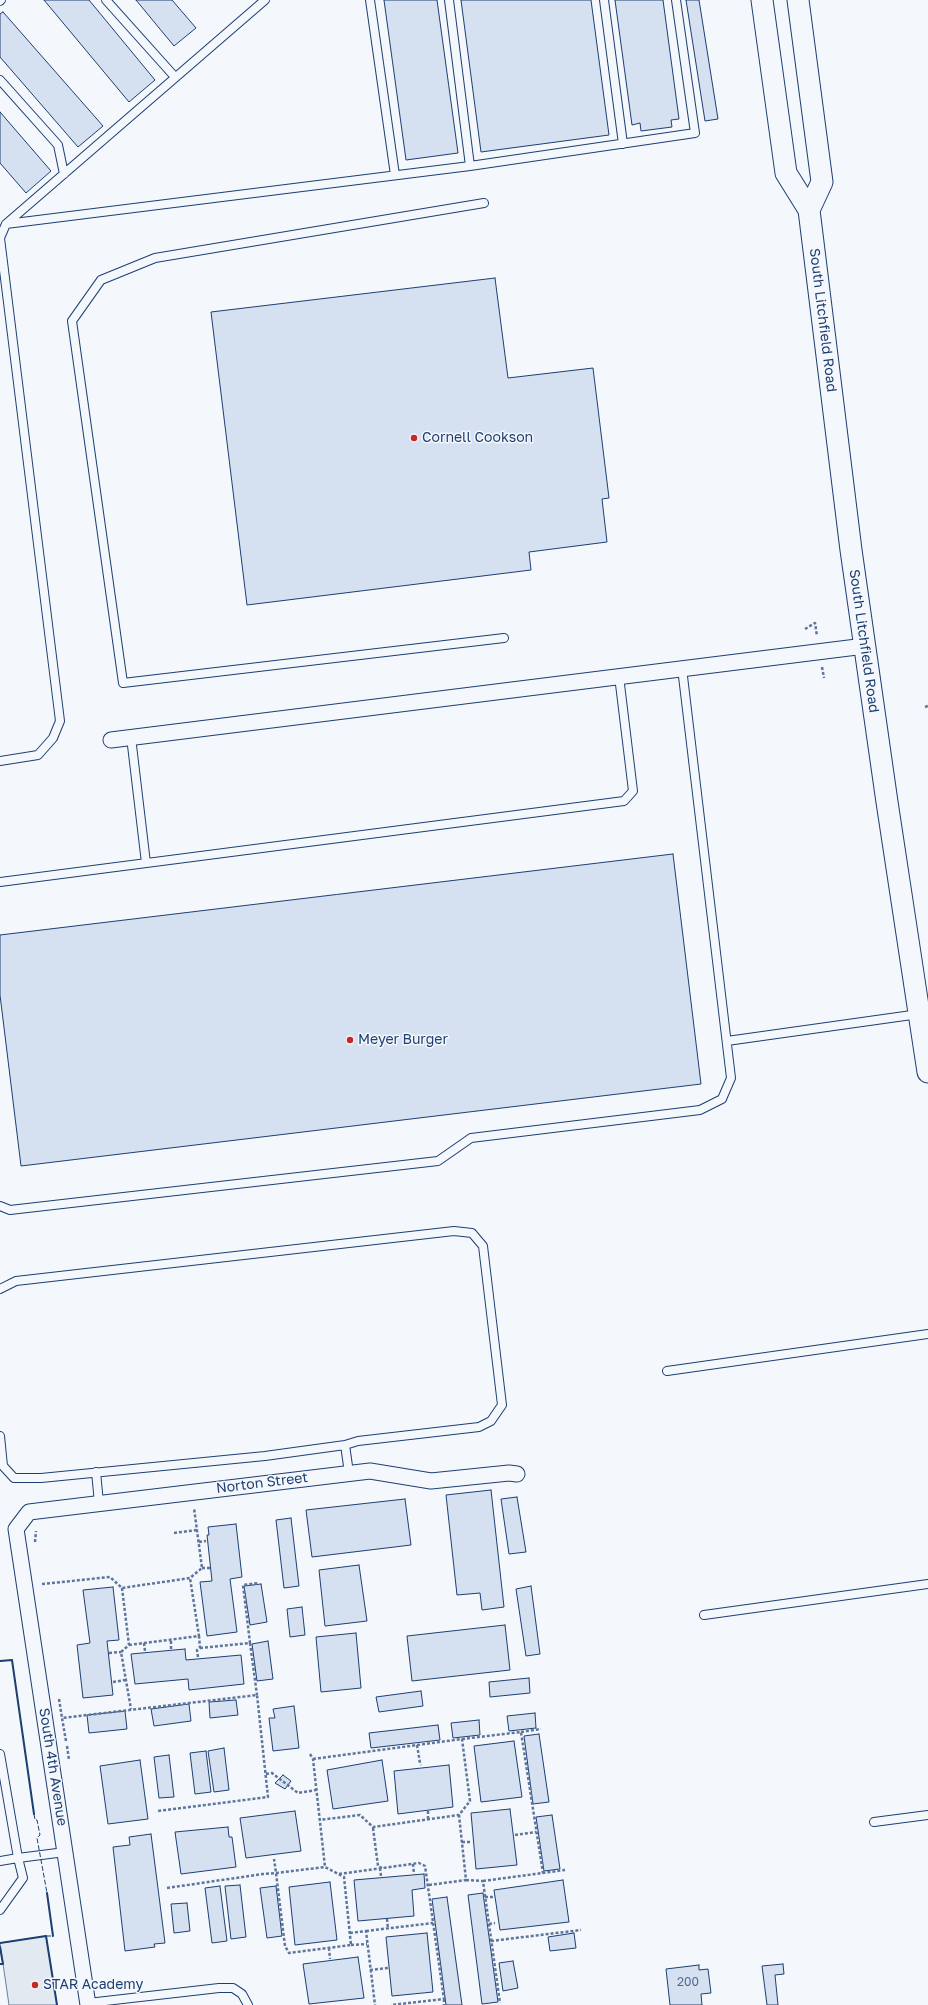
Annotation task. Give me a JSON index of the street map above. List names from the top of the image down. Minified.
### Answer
{"streets":{"main road":["South Litchfield Road"],"street":["Norton Street","South 4th Avenue"]},"crossings":[["Norton Street","South 4th Avenue"]],"places":["Cornell Cookson","Meyer Burger","STAR Academy"],"house_numbers":["200"]}
